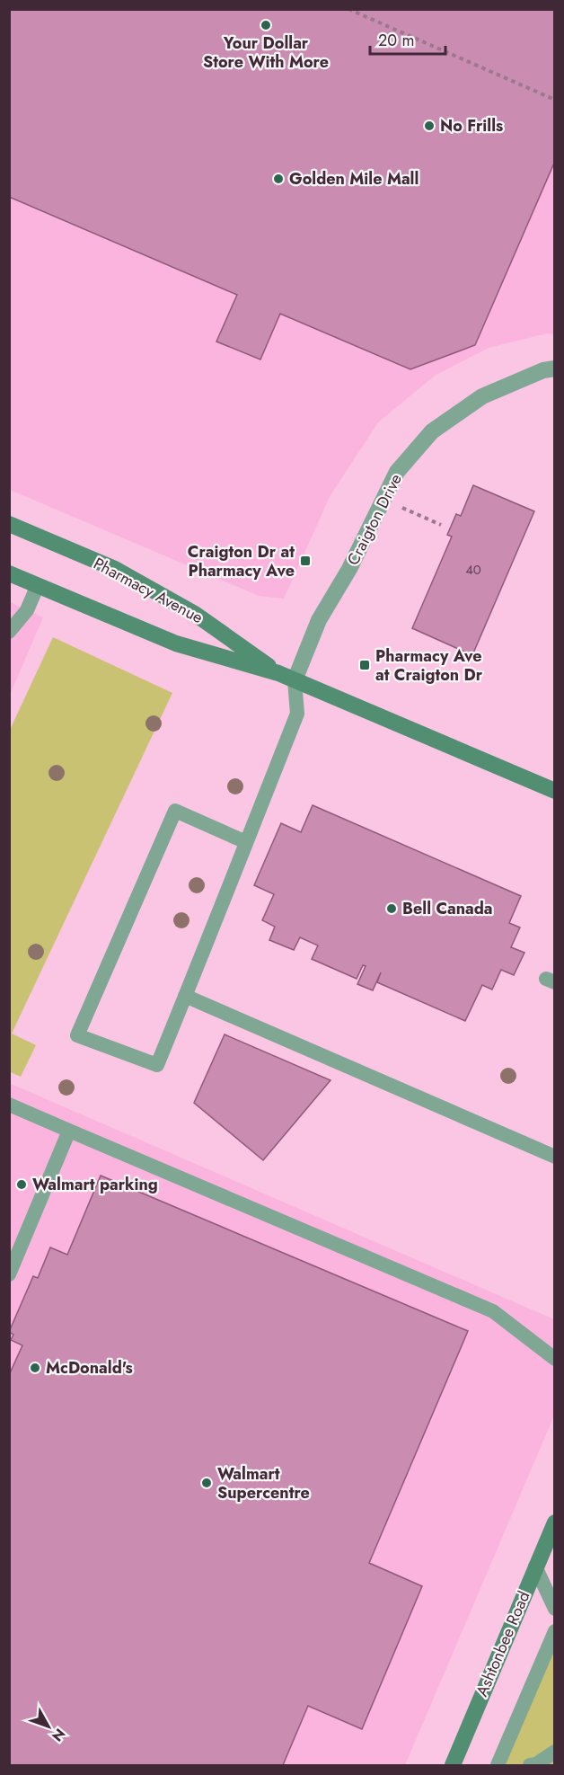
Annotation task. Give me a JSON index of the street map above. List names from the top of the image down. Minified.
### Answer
{"streets":{"street":["Craigton Drive","Pharmacy Avenue","Ashtonbee Road"]},"crossings":[["Craigton Drive","Pharmacy Avenue"]],"places":{"other":["Your Dollar Store With More","No Frills","Golden Mile Mall","Bell Canada","Walmart parking","McDonald's","Walmart Supercentre"],"transit":["Craigton Dr at Pharmacy Ave","Pharmacy Ave at Craigton Dr"]},"house_numbers":["40"],"scale_bar":"20 m","north":"bottom right"}
